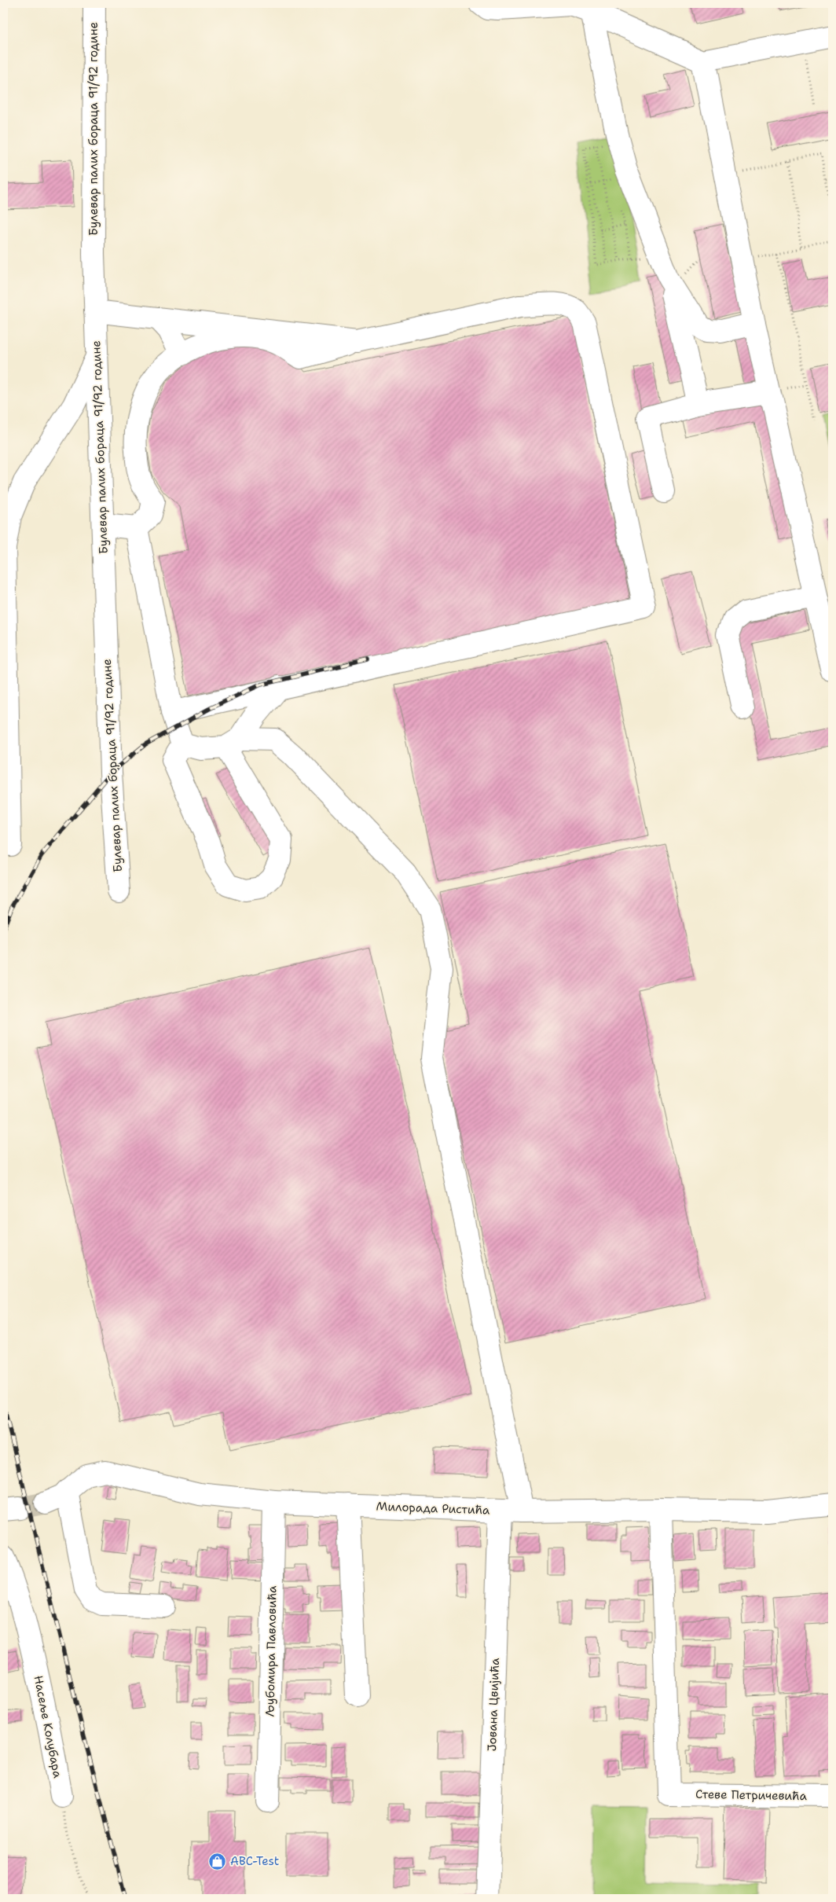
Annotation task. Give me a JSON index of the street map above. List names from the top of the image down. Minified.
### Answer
{"streets":{"street":["Булевар палих бораца 91/92 године","Милорада Ристића","Љубомира Павловића","Јована Цвијића","Насеље Колубара","Стеве Петричевића"]},"crossings":[["Милорада Ристића","Љубомира Павловића"],["Милорада Ристића","Јована Цвијића"],["Милорада Ристића","Стеве Петричевића"]],"places":{"shop":["ABC-Test"]}}
